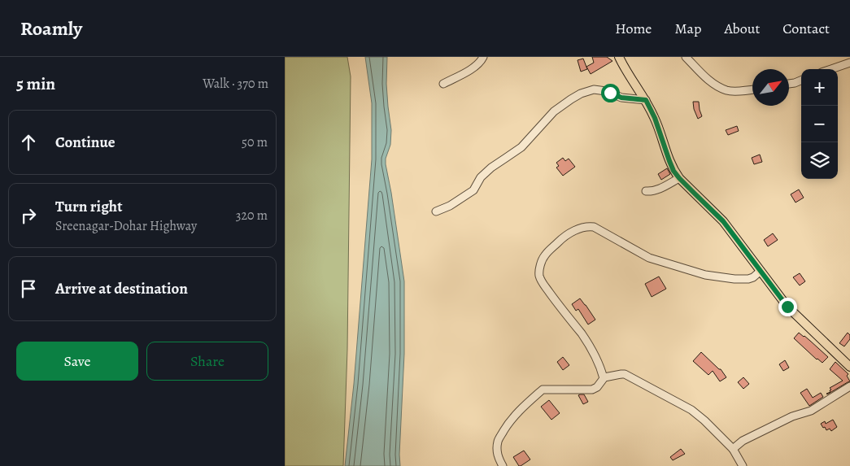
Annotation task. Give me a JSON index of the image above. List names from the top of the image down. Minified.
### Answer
{"north":"top right","page":{"header":"Roamly","nav":["Home","Map","About","Contact"],"heading":["5 min","Walk · 370 m"],"map_buttons":["+","−"],"list":[["Continue","50 m"],["Turn right","Sreenagar-Dohar Highway","320 m"],"Arrive at destination"],"buttons":["Save","Share"]}}
